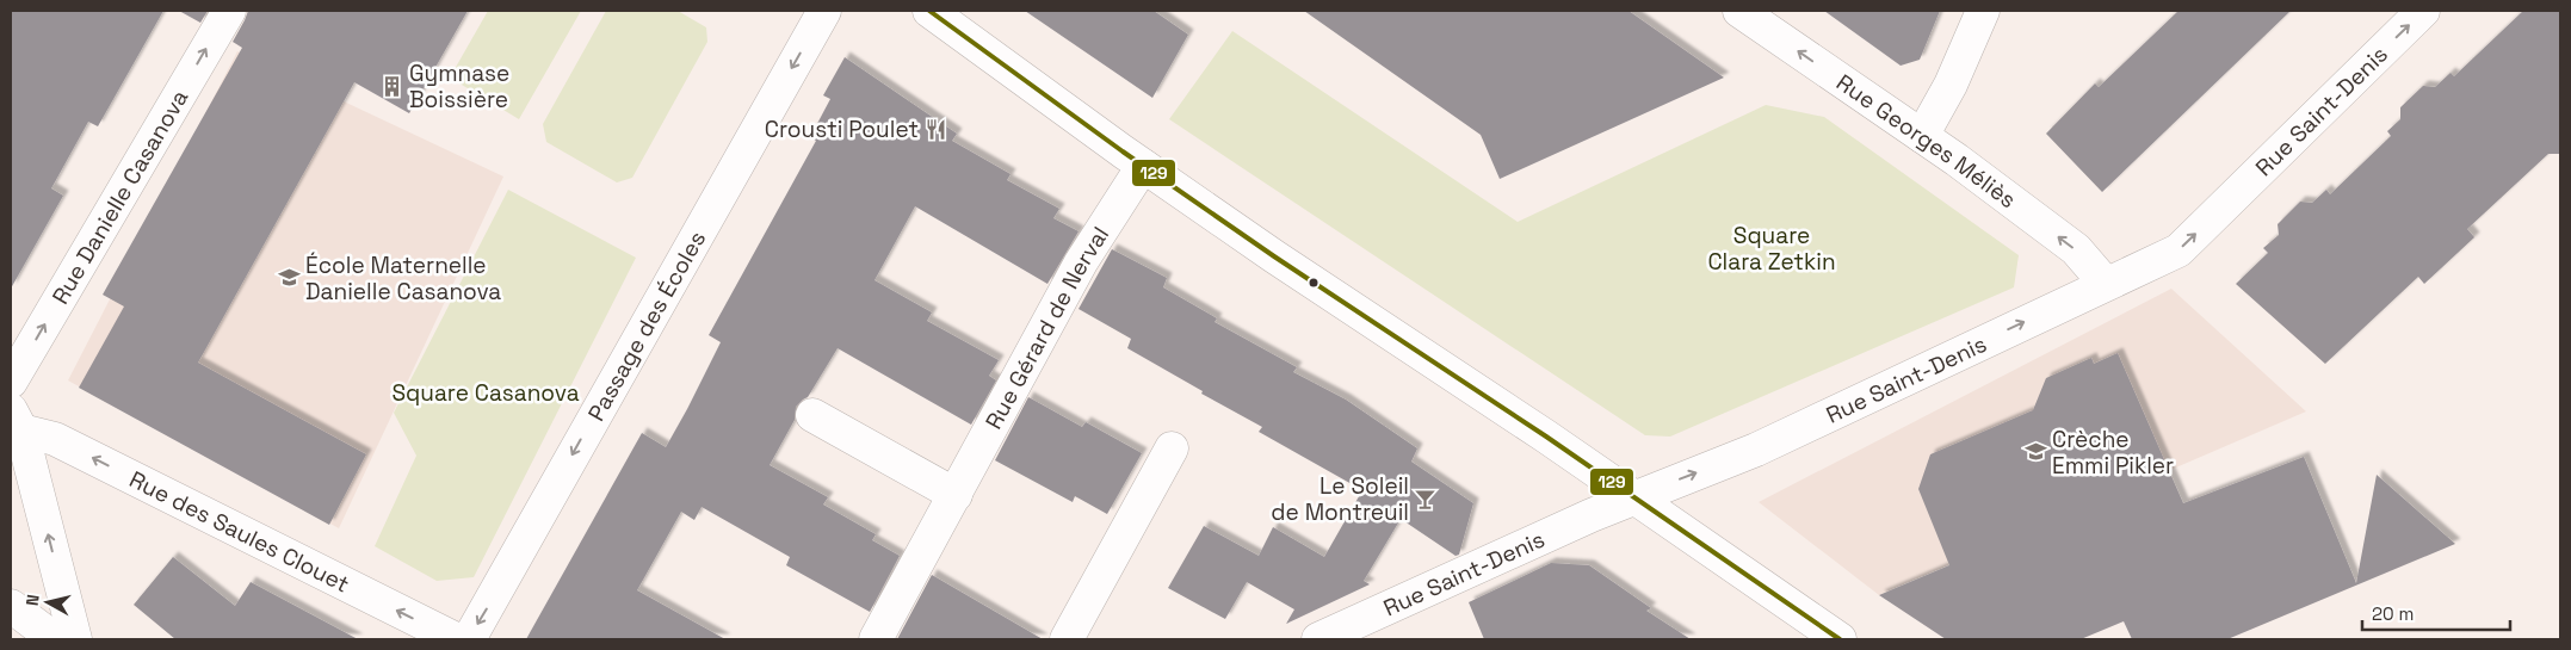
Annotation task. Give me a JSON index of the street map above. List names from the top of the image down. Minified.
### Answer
{"streets":{"street":["Rue Saint-Denis","Rue Georges Méliès","Rue Danielle Casanova","Passage des Écoles","Rue Gérard de Nerval","Rue des Saules Clouet"]},"crossings":[["Rue Saint-Denis","Rue Georges Méliès"]],"one_way":["Rue Saint-Denis","Rue Georges Méliès","Rue Danielle Casanova","Passage des Écoles","Rue des Saules Clouet"],"parks":["Square Clara Zetkin","Square Casanova"],"places":{"building":["Gymnase Boissière"],"restaurant":["Crousti Poulet"],"school or university":["École Maternelle Danielle Casanova","Crèche Emmi Pikler"],"bar":["Le Soleil de Montreuil"]},"lines":["transit line 129"],"scale_bar":"20 m","north":"left"}
